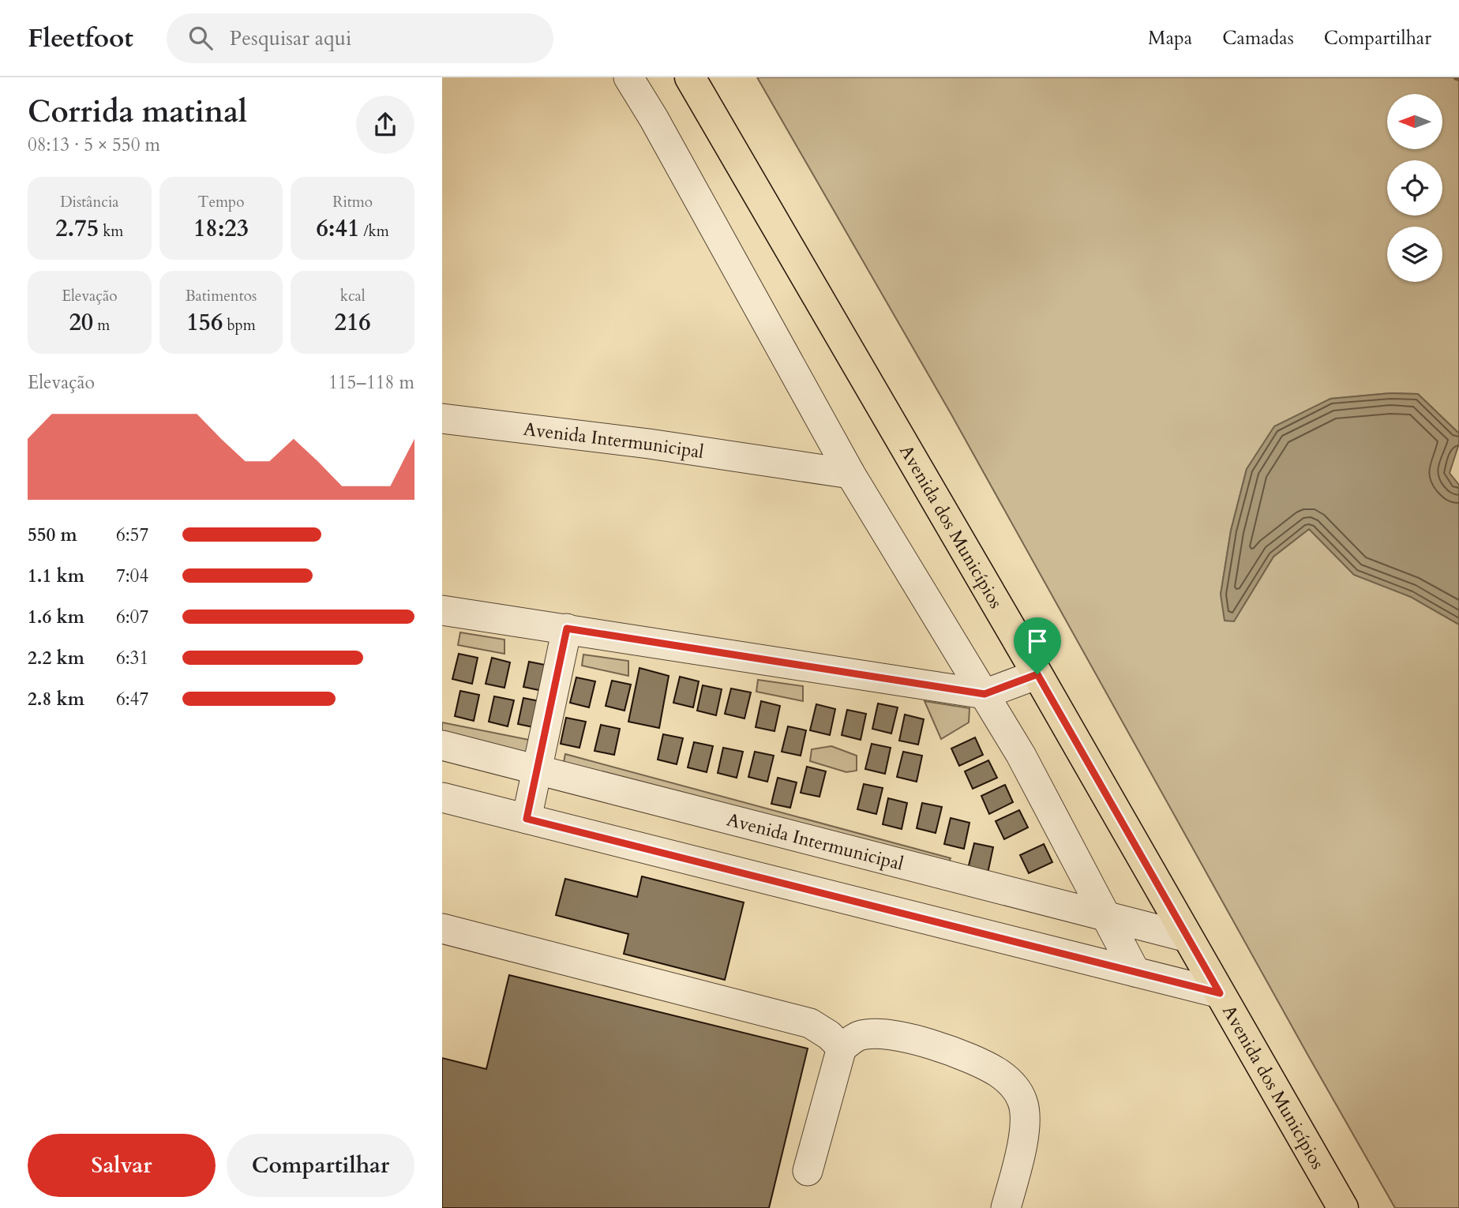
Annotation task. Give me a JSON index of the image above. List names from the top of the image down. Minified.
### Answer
{"streets":{"main road":["Avenida dos Municípios"],"street":["Avenida Intermunicipal"]},"crossings":[["Avenida Intermunicipal","Avenida dos Municípios"]],"north":"left","page":{"header":"Fleetfoot","search":"Pesquisar aqui","nav":["Mapa","Camadas","Compartilhar"],"heading":["Corrida matinal","08:13 · 5 × 550 m"],"stats":[["Distância","2.75 km"],["Tempo","18:23"],["Ritmo","6:41 /km"],["Elevação","20 m"],["Batimentos","156 bpm"],["kcal","216"]],"chart":["Elevação","115–118 m"],"list":[{"name":"550 m","note":"6:57"},{"name":"1.1 km","note":"7:04"},{"name":"1.6 km","note":"6:07"},{"name":"2.2 km","note":"6:31"},{"name":"2.8 km","note":"6:47"}],"buttons":["Salvar","Compartilhar"]}}
